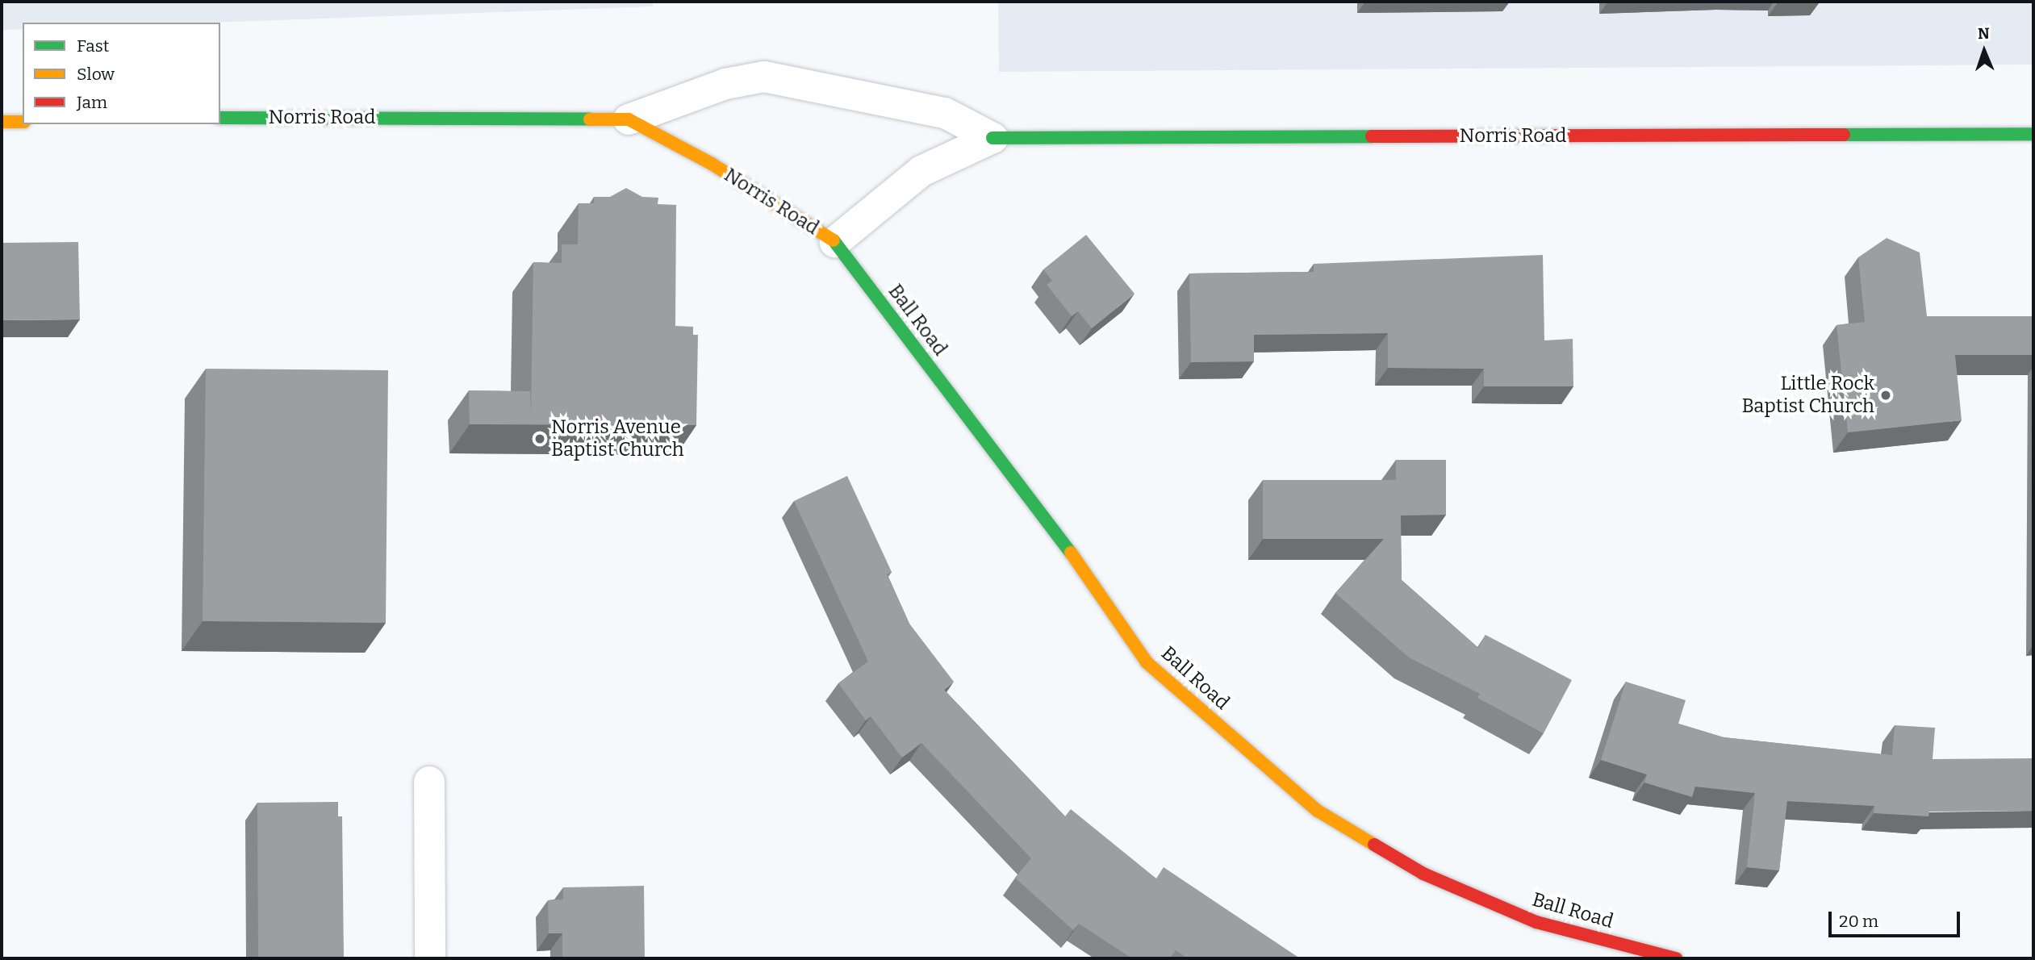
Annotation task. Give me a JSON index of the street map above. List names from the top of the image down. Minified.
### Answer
{"streets":{"main road":["Norris Road","Ball Road"]},"crossings":[["Norris Road","Ball Road"]],"places":["Little Rock Baptist Church","Norris Avenue Baptist Church"],"legend":["Fast","Slow","Jam"],"scale_bar":"20 m","north":"top"}
